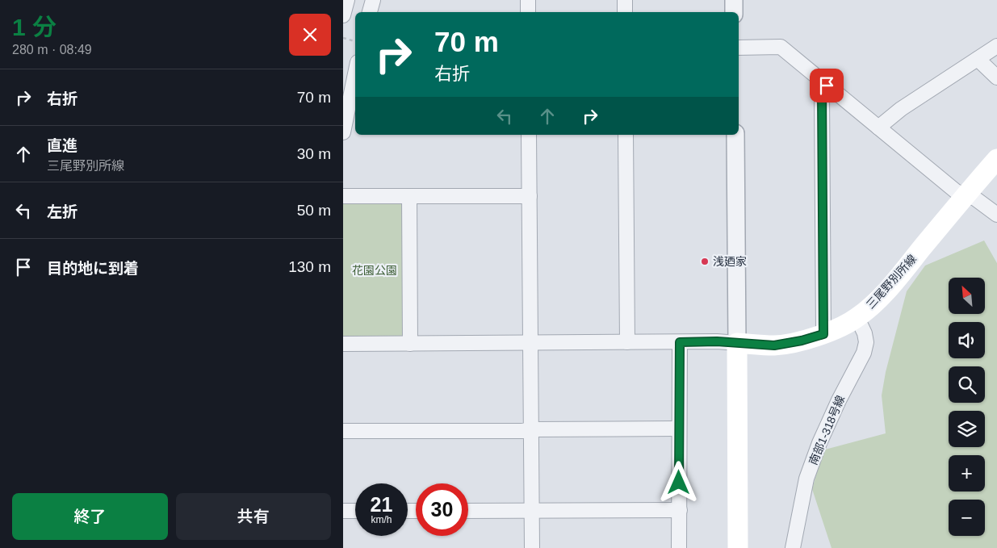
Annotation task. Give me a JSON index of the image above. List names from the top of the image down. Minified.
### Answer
{"streets":{"main road":["三尾野別所線"],"street":["南部1-318号線"]},"crossings":[["三尾野別所線","南部1-318号線"]],"parks":["花園公園"],"places":["浅廼家"],"north":"top left","page":{"heading":["1 分","280 m · 08:49"],"turn":["70 m","右折"],"list":[{"name":"右折","value":"70 m"},{"name":"直進","note":"三尾野別所線","value":"30 m"},{"name":"左折","value":"50 m"},{"name":"目的地に到着","value":"130 m"}],"map_buttons":["+","−"],"speed":"21 km/h","limit":"30","buttons":["終了","共有"]}}
